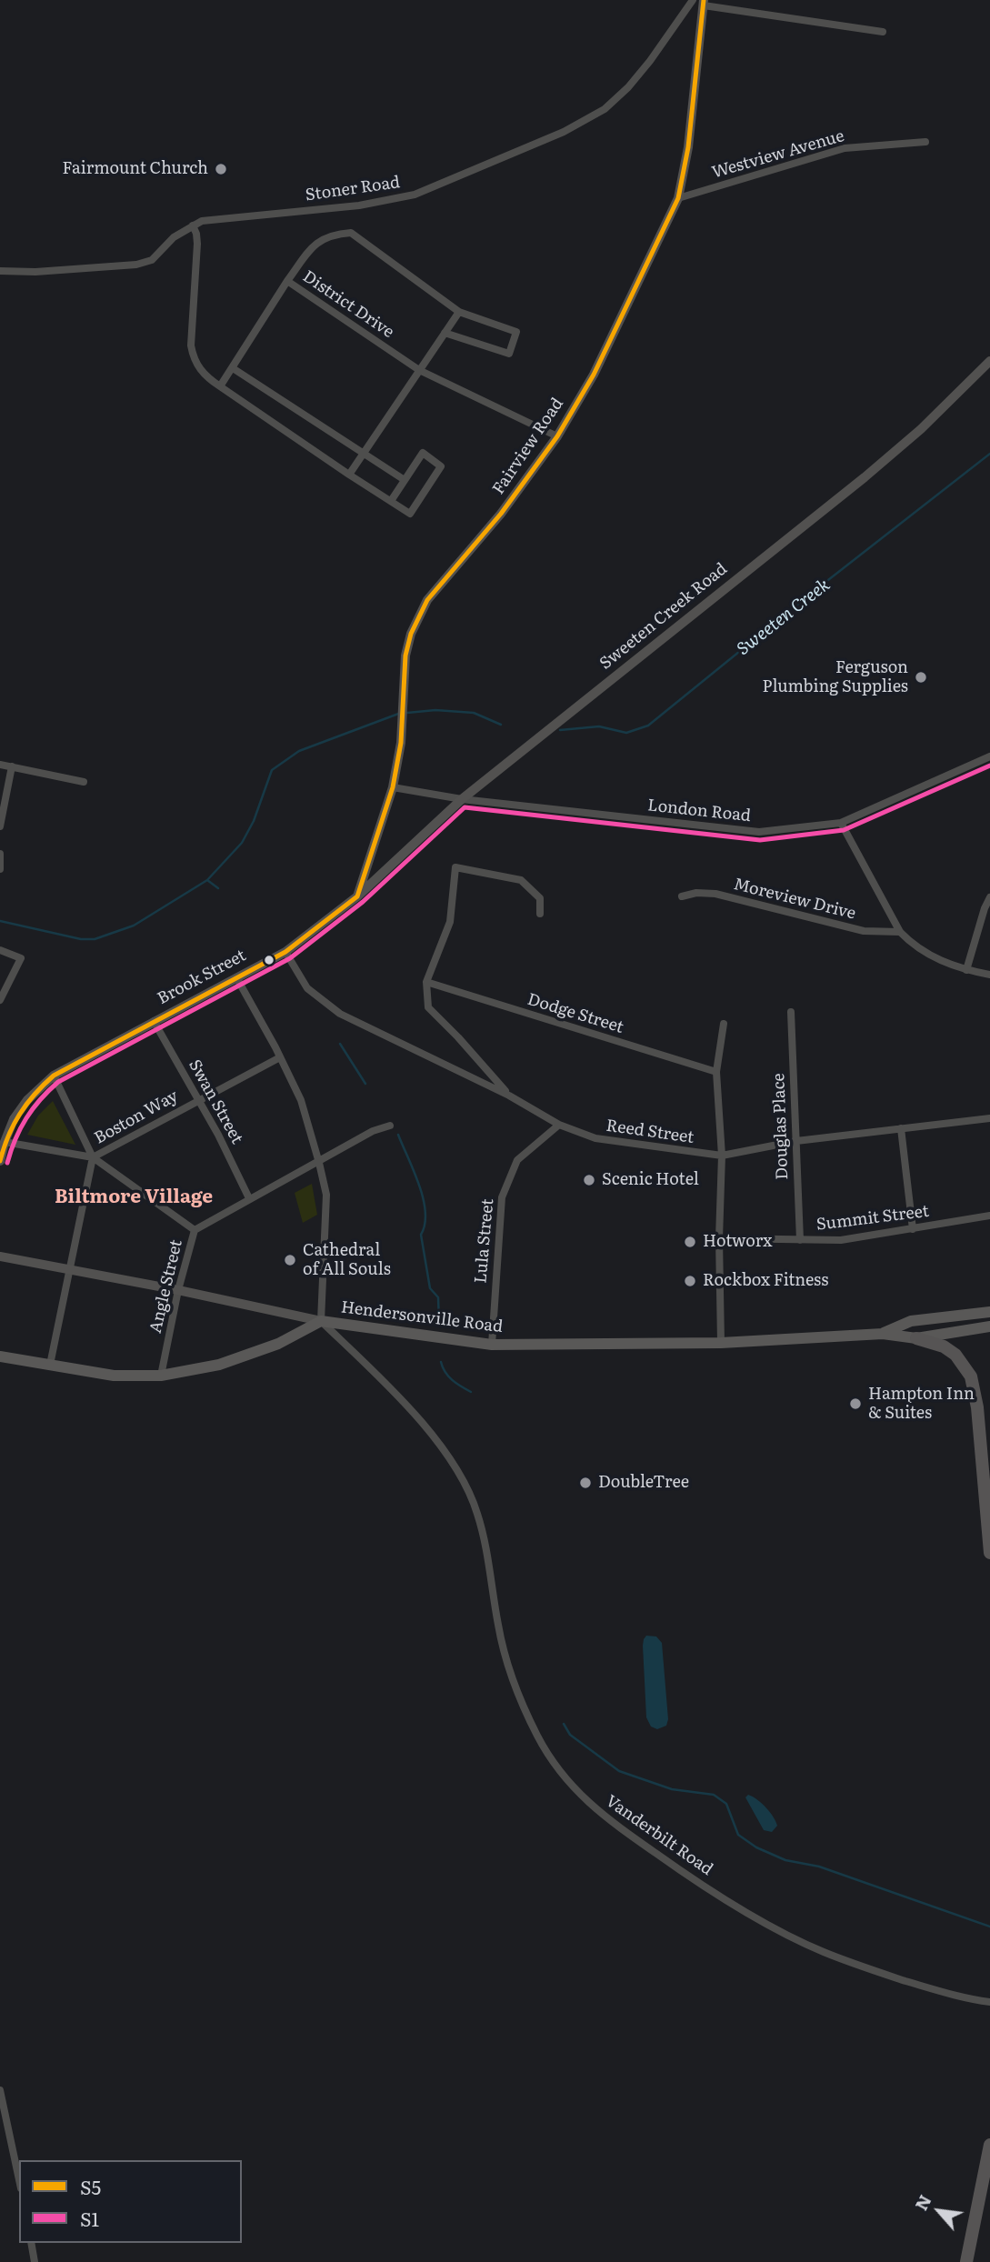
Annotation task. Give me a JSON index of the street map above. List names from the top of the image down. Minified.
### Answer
{"streets":{"main road":["Fairview Road","Sweeten Creek Road","Brook Street","Hendersonville Road"],"street":["Westview Avenue","Stoner Road","District Drive","London Road","Moreview Drive","Dodge Street","Swan Street","Boston Way","Douglas Place","Reed Street","Summit Street","Lula Street","Angle Street","Vanderbilt Road"]},"crossings":[["Westview Avenue","Fairview Road"],["District Drive","Fairview Road"],["Fairview Road","Sweeten Creek Road"],["Fairview Road","London Road"],["Fairview Road","Brook Street"],["Sweeten Creek Road","London Road"],["Sweeten Creek Road","Brook Street"],["Brook Street","Swan Street"],["Brook Street","Reed Street"],["Swan Street","Boston Way"],["Swan Street","Angle Street"],["Boston Way","Hendersonville Road"],["Douglas Place","Reed Street"],["Douglas Place","Summit Street"],["Reed Street","Lula Street"],["Lula Street","Hendersonville Road"],["Angle Street","Hendersonville Road"],["Hendersonville Road","Vanderbilt Road"]],"districts":["Biltmore Village"],"water":["Sweeten Creek"],"places":["Fairmount Church","Ferguson Plumbing Supplies","Scenic Hotel","Hotworx","Cathedral of All Souls","Rockbox Fitness","Hampton Inn & Suites","DoubleTree"],"lines":["transit line S5","transit line S1"],"legend":["S5","S1"],"north":"top left"}
